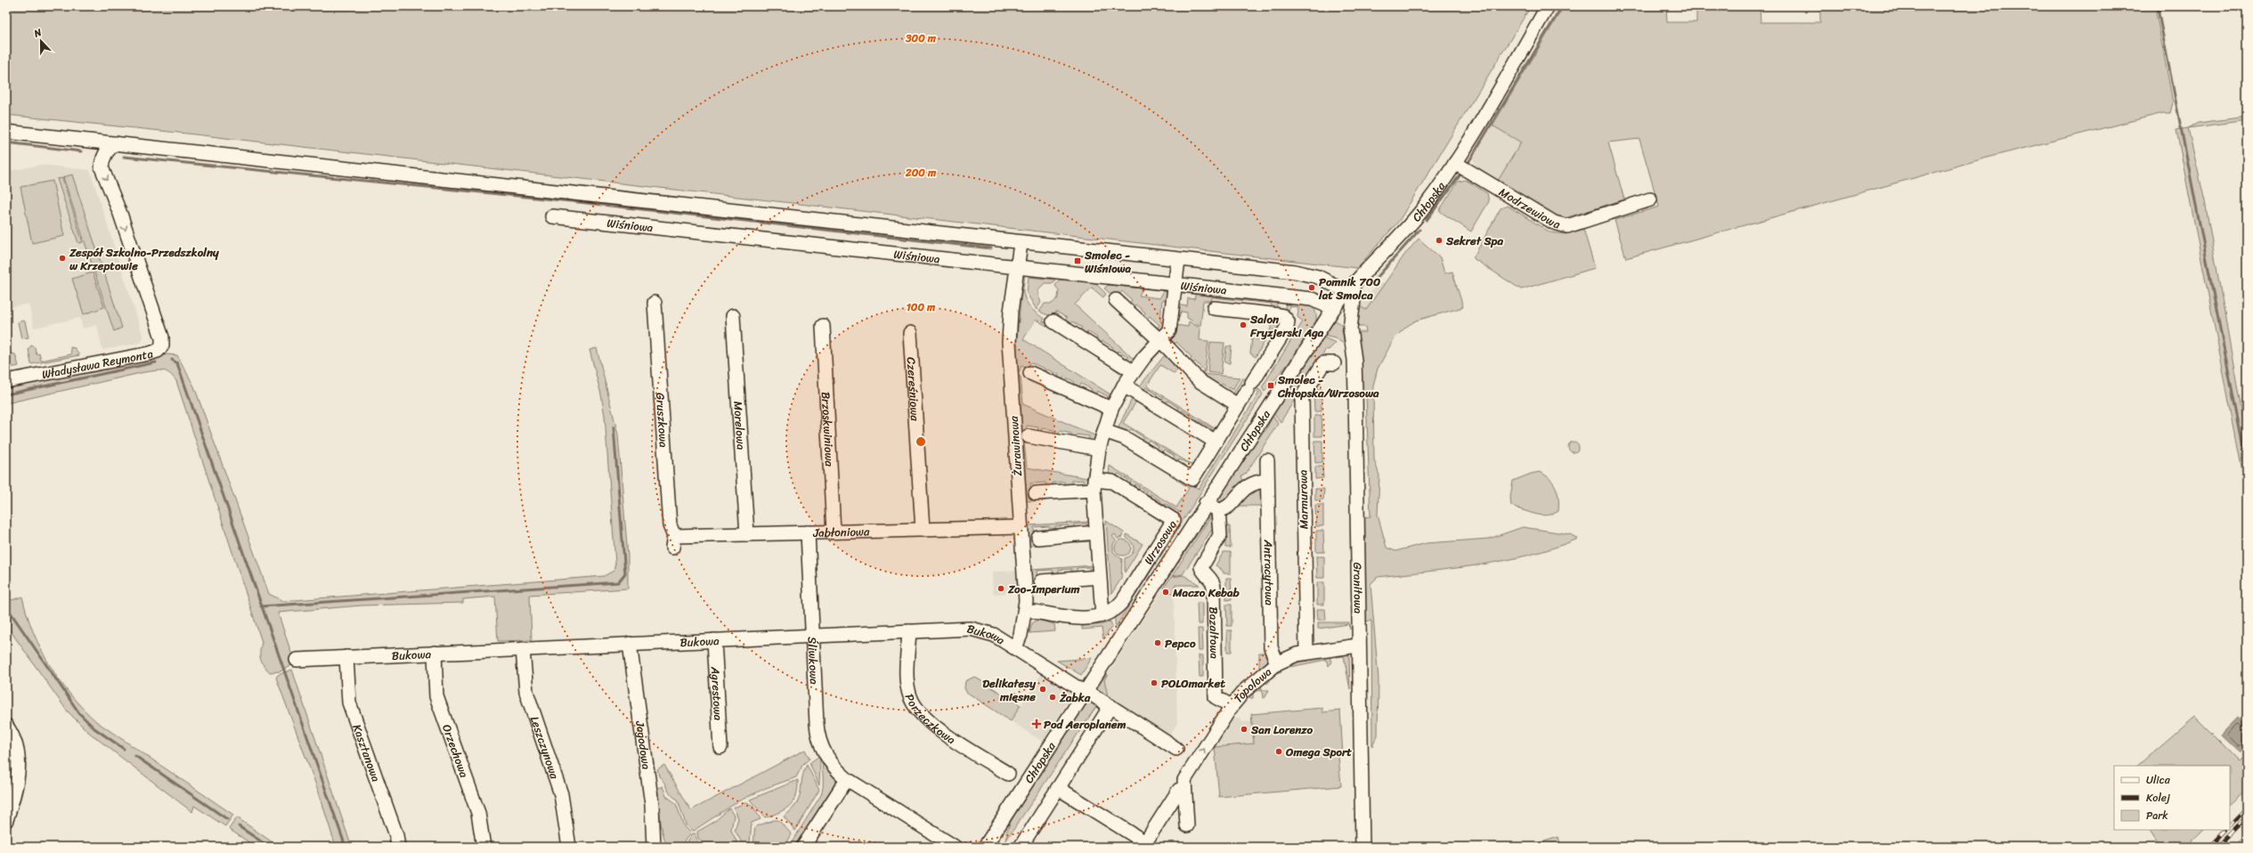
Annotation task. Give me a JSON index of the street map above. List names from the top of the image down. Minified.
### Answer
{"streets":{"street":["Chłopska","Modrzewiowa","Wiśniowa","Władysława Reymonta","Czereśniowa","Gruszkowa","Morelowa","Brzoskwiniowa","Żurawinowa","Marmurowa","Jabłoniowa","Wrzosowa","Antracytowa","Granitowa","Bazaltowa","Bukowa","Śliwkowa","Topolowa","Agrestowa","Porzeczkowa","Jagodowa","Leszczynowa","Orzechowa","Kasztanowa"]},"crossings":[["Chłopska","Modrzewiowa"],["Chłopska","Wiśniowa"],["Chłopska","Granitowa"],["Chłopska","Bukowa"],["Wiśniowa","Żurawinowa"],["Czereśniowa","Jabłoniowa"],["Gruszkowa","Jabłoniowa"],["Morelowa","Jabłoniowa"],["Brzoskwiniowa","Jabłoniowa"],["Żurawinowa","Jabłoniowa"],["Żurawinowa","Bukowa"],["Marmurowa","Topolowa"],["Jabłoniowa","Śliwkowa"],["Antracytowa","Topolowa"],["Granitowa","Topolowa"],["Bazaltowa","Topolowa"],["Bukowa","Śliwkowa"],["Bukowa","Agrestowa"],["Bukowa","Porzeczkowa"],["Bukowa","Jagodowa"],["Bukowa","Leszczynowa"],["Bukowa","Orzechowa"],["Bukowa","Kasztanowa"]],"places":{"other":["Sekret Spa","Zespół Szkolno-Przedszkolny w Krzeptowie","Pomnik 700 lat Smolca","Salon Fryzjerski Aga","Zoo-Imperium","Maczo Kebab","Pepco","POLOmarket","Delikatesy mięsne","Żabka","San Lorenzo","Omega Sport"],"transit":["Smolec - Wiśniowa","Smolec - Chłopska/Wrzosowa"],"health":["Pod Aeroplanem"]},"legend":["Ulica","Kolej","Park"],"north":"top","rings":["300 m","200 m","100 m"]}
